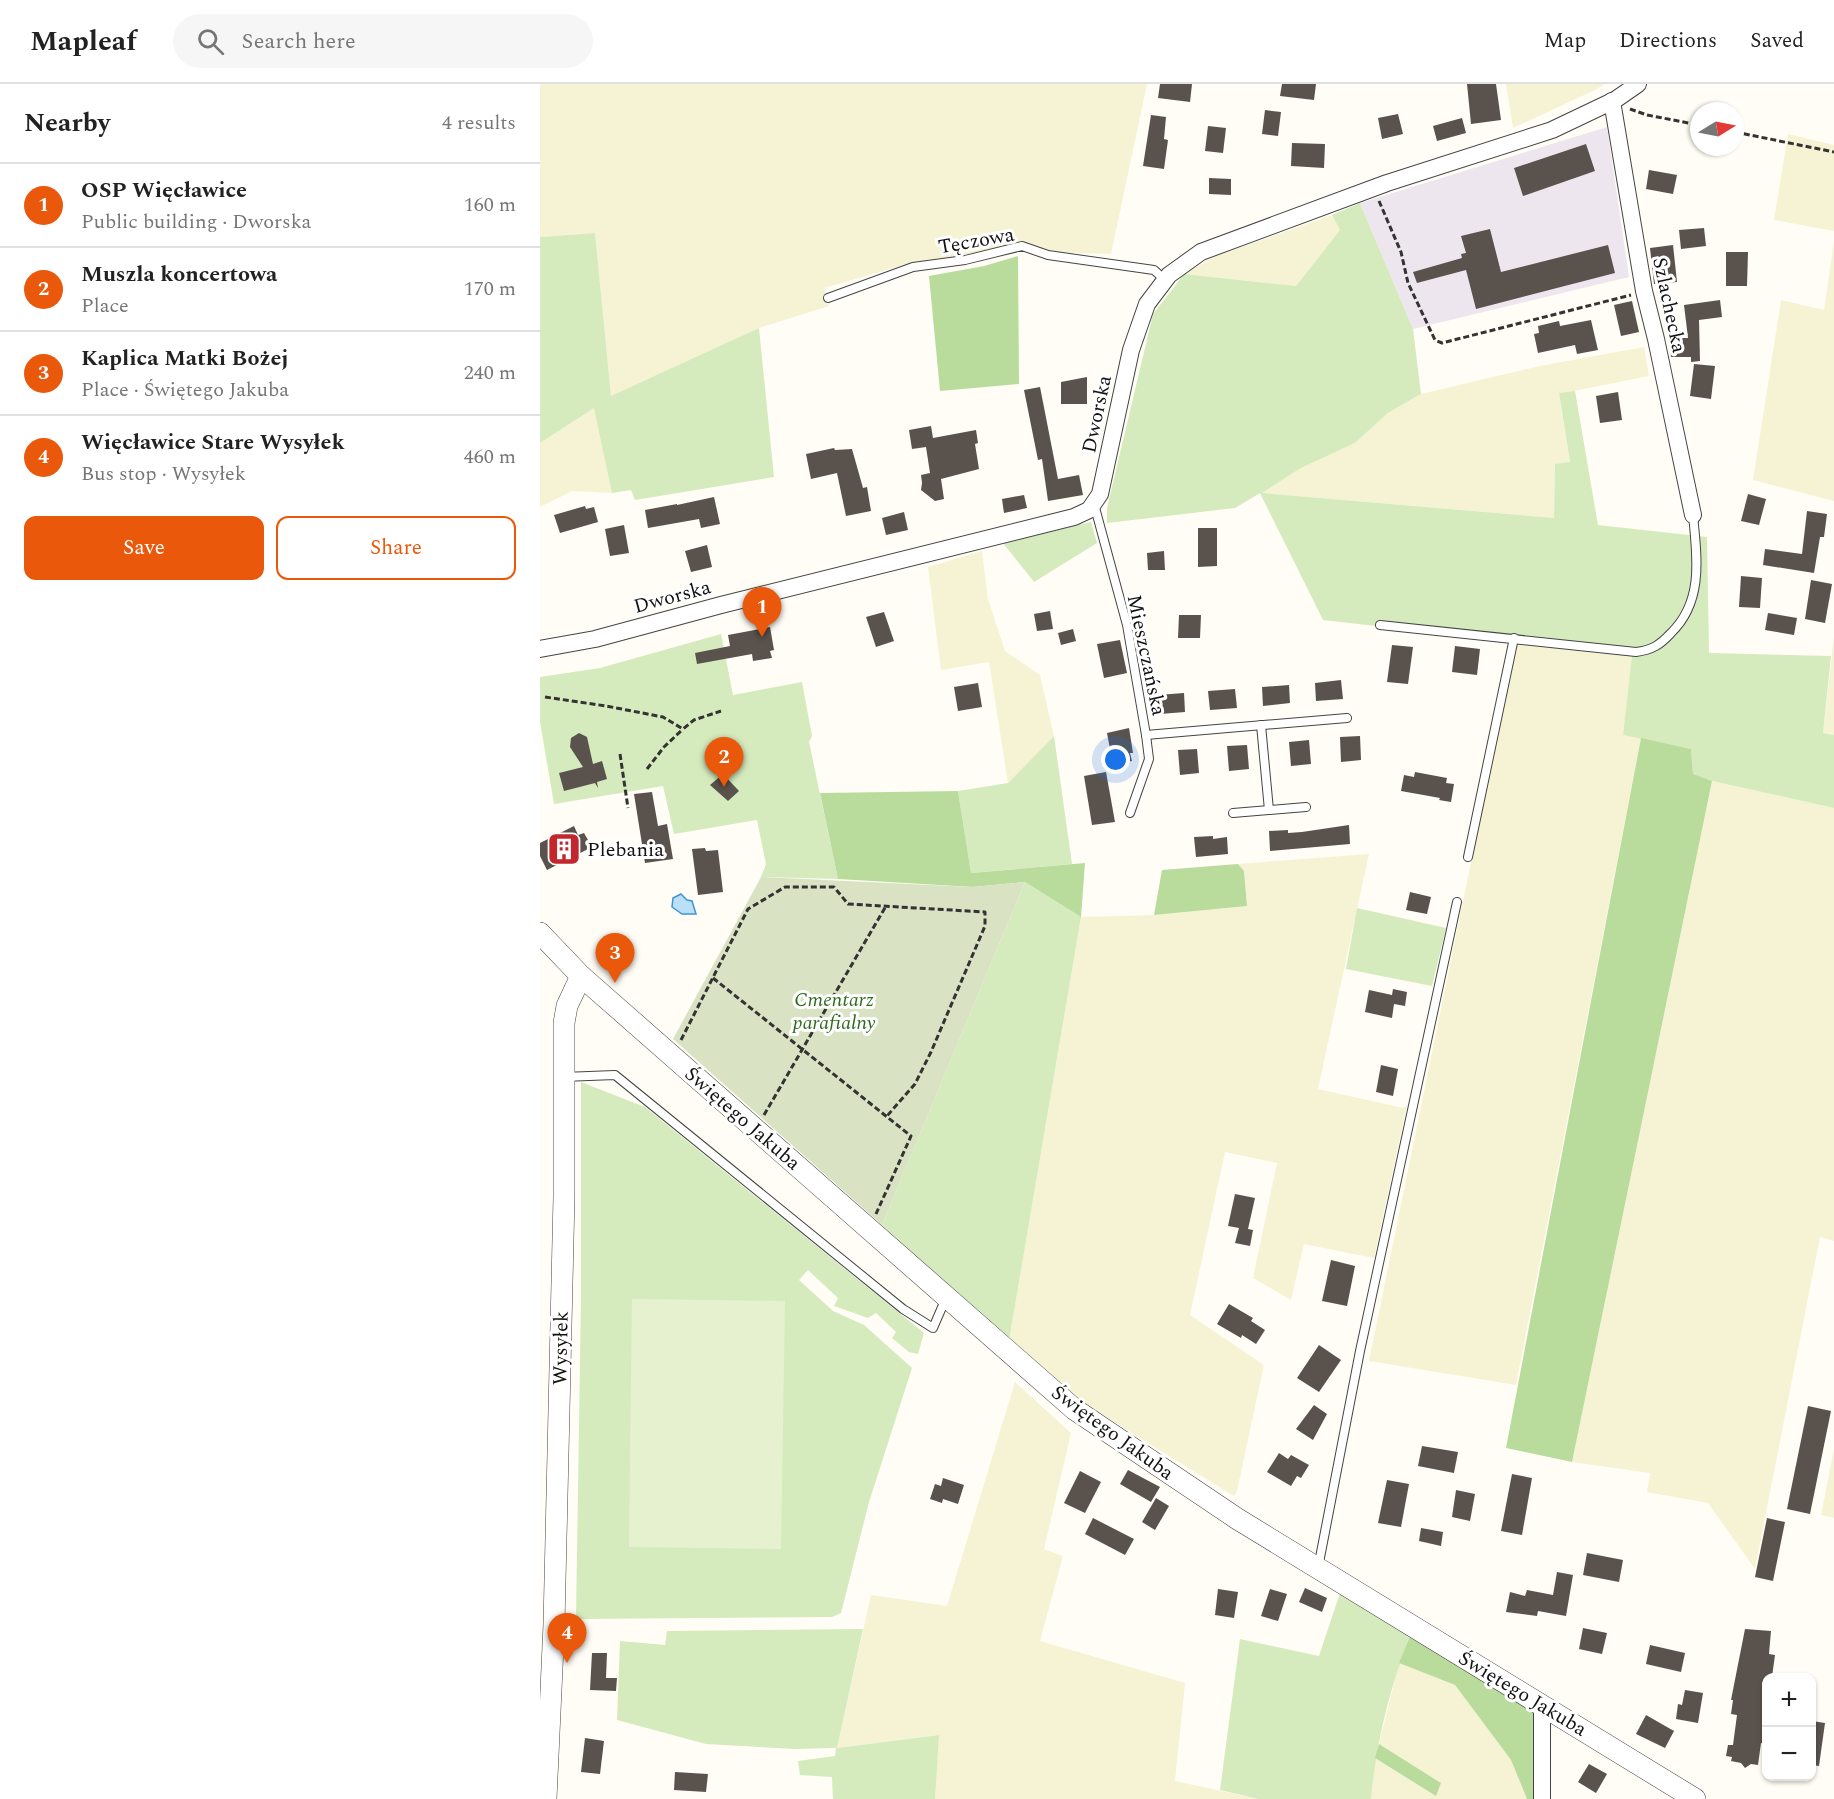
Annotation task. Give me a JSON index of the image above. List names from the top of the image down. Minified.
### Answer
{"streets":{"street":["Szlachecka","Dworska","Świętego Jakuba","Wysyłek"],"lane":["Tęczowa","Mieszczańska"]},"crossings":[["Tęczowa","Dworska"],["Szlachecka","Dworska"],["Dworska","Mieszczańska"],["Świętego Jakuba","Wysyłek"]],"parks":["Cmentarz parafialny"],"places":{"building":["Plebania"]},"north":"right","page":{"header":"Mapleaf","search":"Search here","nav":["Map","Directions","Saved"],"heading":["Nearby","4 results"],"list":[{"mark":"1","name":"OSP Więcławice","note":"Public building · Dworska","value":"160 m"},{"mark":"2","name":"Muszla koncertowa","note":"Place","value":"170 m"},{"mark":"3","name":"Kaplica Matki Bożej","note":"Place · Świętego Jakuba","value":"240 m"},{"mark":"4","name":"Więcławice Stare Wysyłek","note":"Bus stop · Wysyłek","value":"460 m"}],"buttons":["Save","Share"],"pins":["1","2","3","4"],"map_buttons":["+","−"]}}
